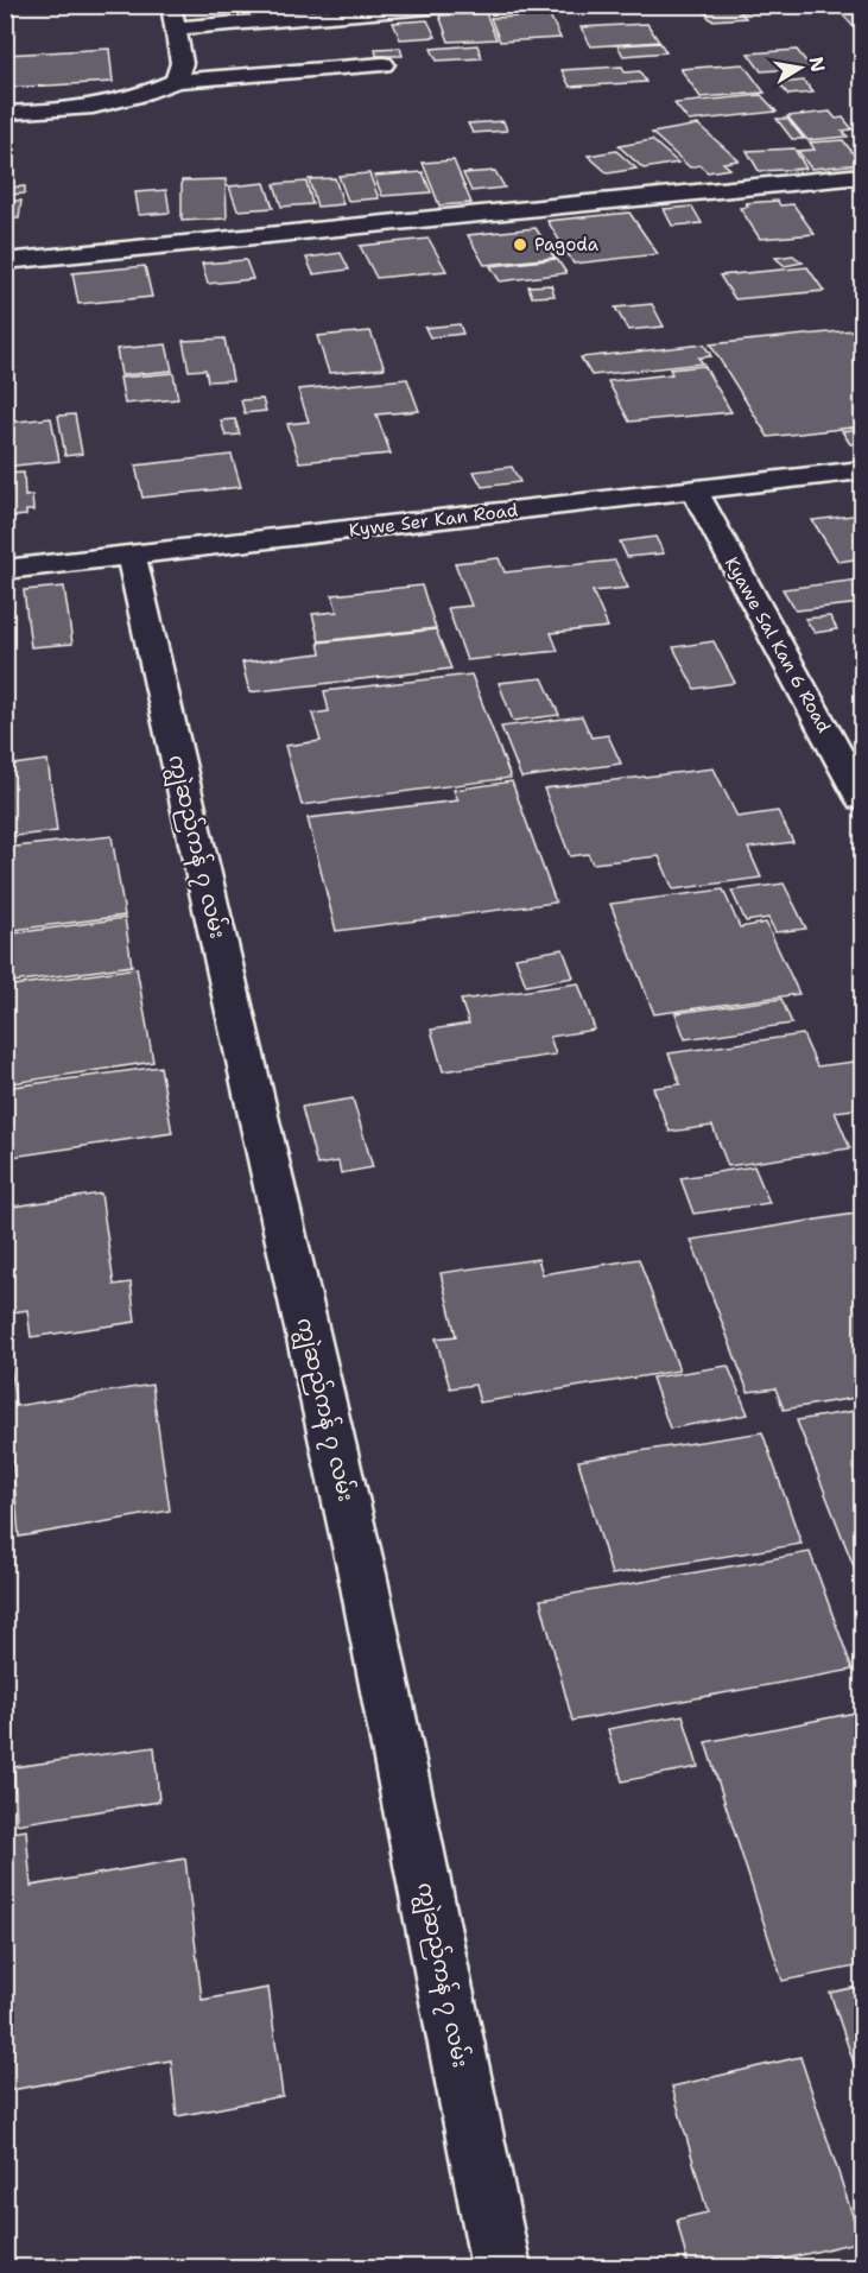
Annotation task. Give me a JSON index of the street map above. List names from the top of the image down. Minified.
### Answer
{"streets":{"street":["Kywe Ser Kan Road","Kyawe Sal Kan 6 Road","ကျွဲဆည်ကန် ၇ လမ်း"]},"crossings":[["Kywe Ser Kan Road","Kyawe Sal Kan 6 Road"],["Kywe Ser Kan Road","ကျွဲဆည်ကန် ၇ လမ်း"]],"places":["Pagoda"],"north":"right"}
